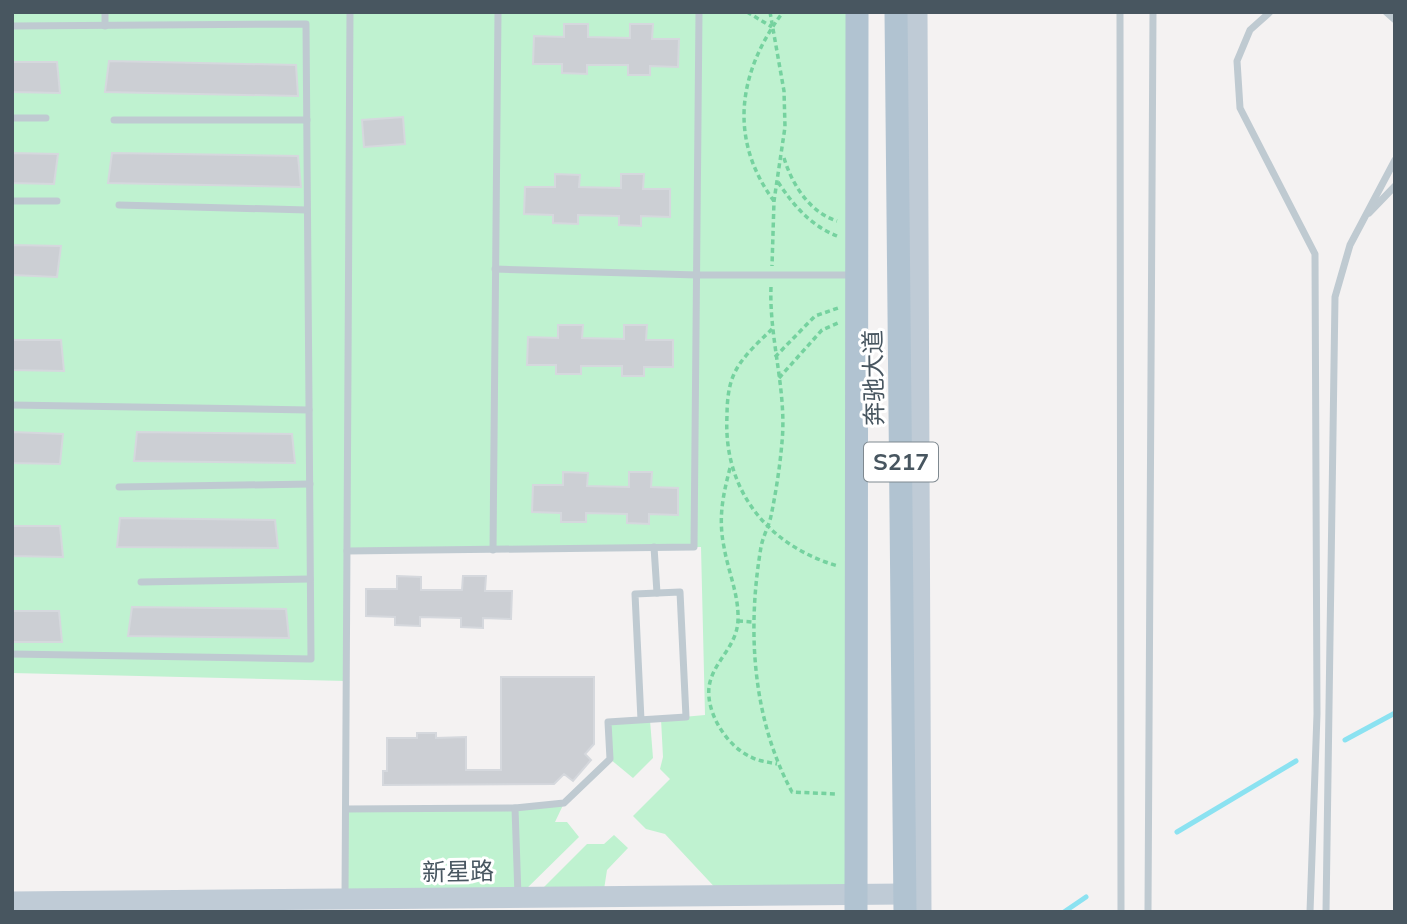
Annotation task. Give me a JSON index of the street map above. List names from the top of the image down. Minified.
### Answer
{"streets":{"main road":["奔驰大道","S217","新星路"]},"crossings":[["奔驰大道","新星路"]]}
